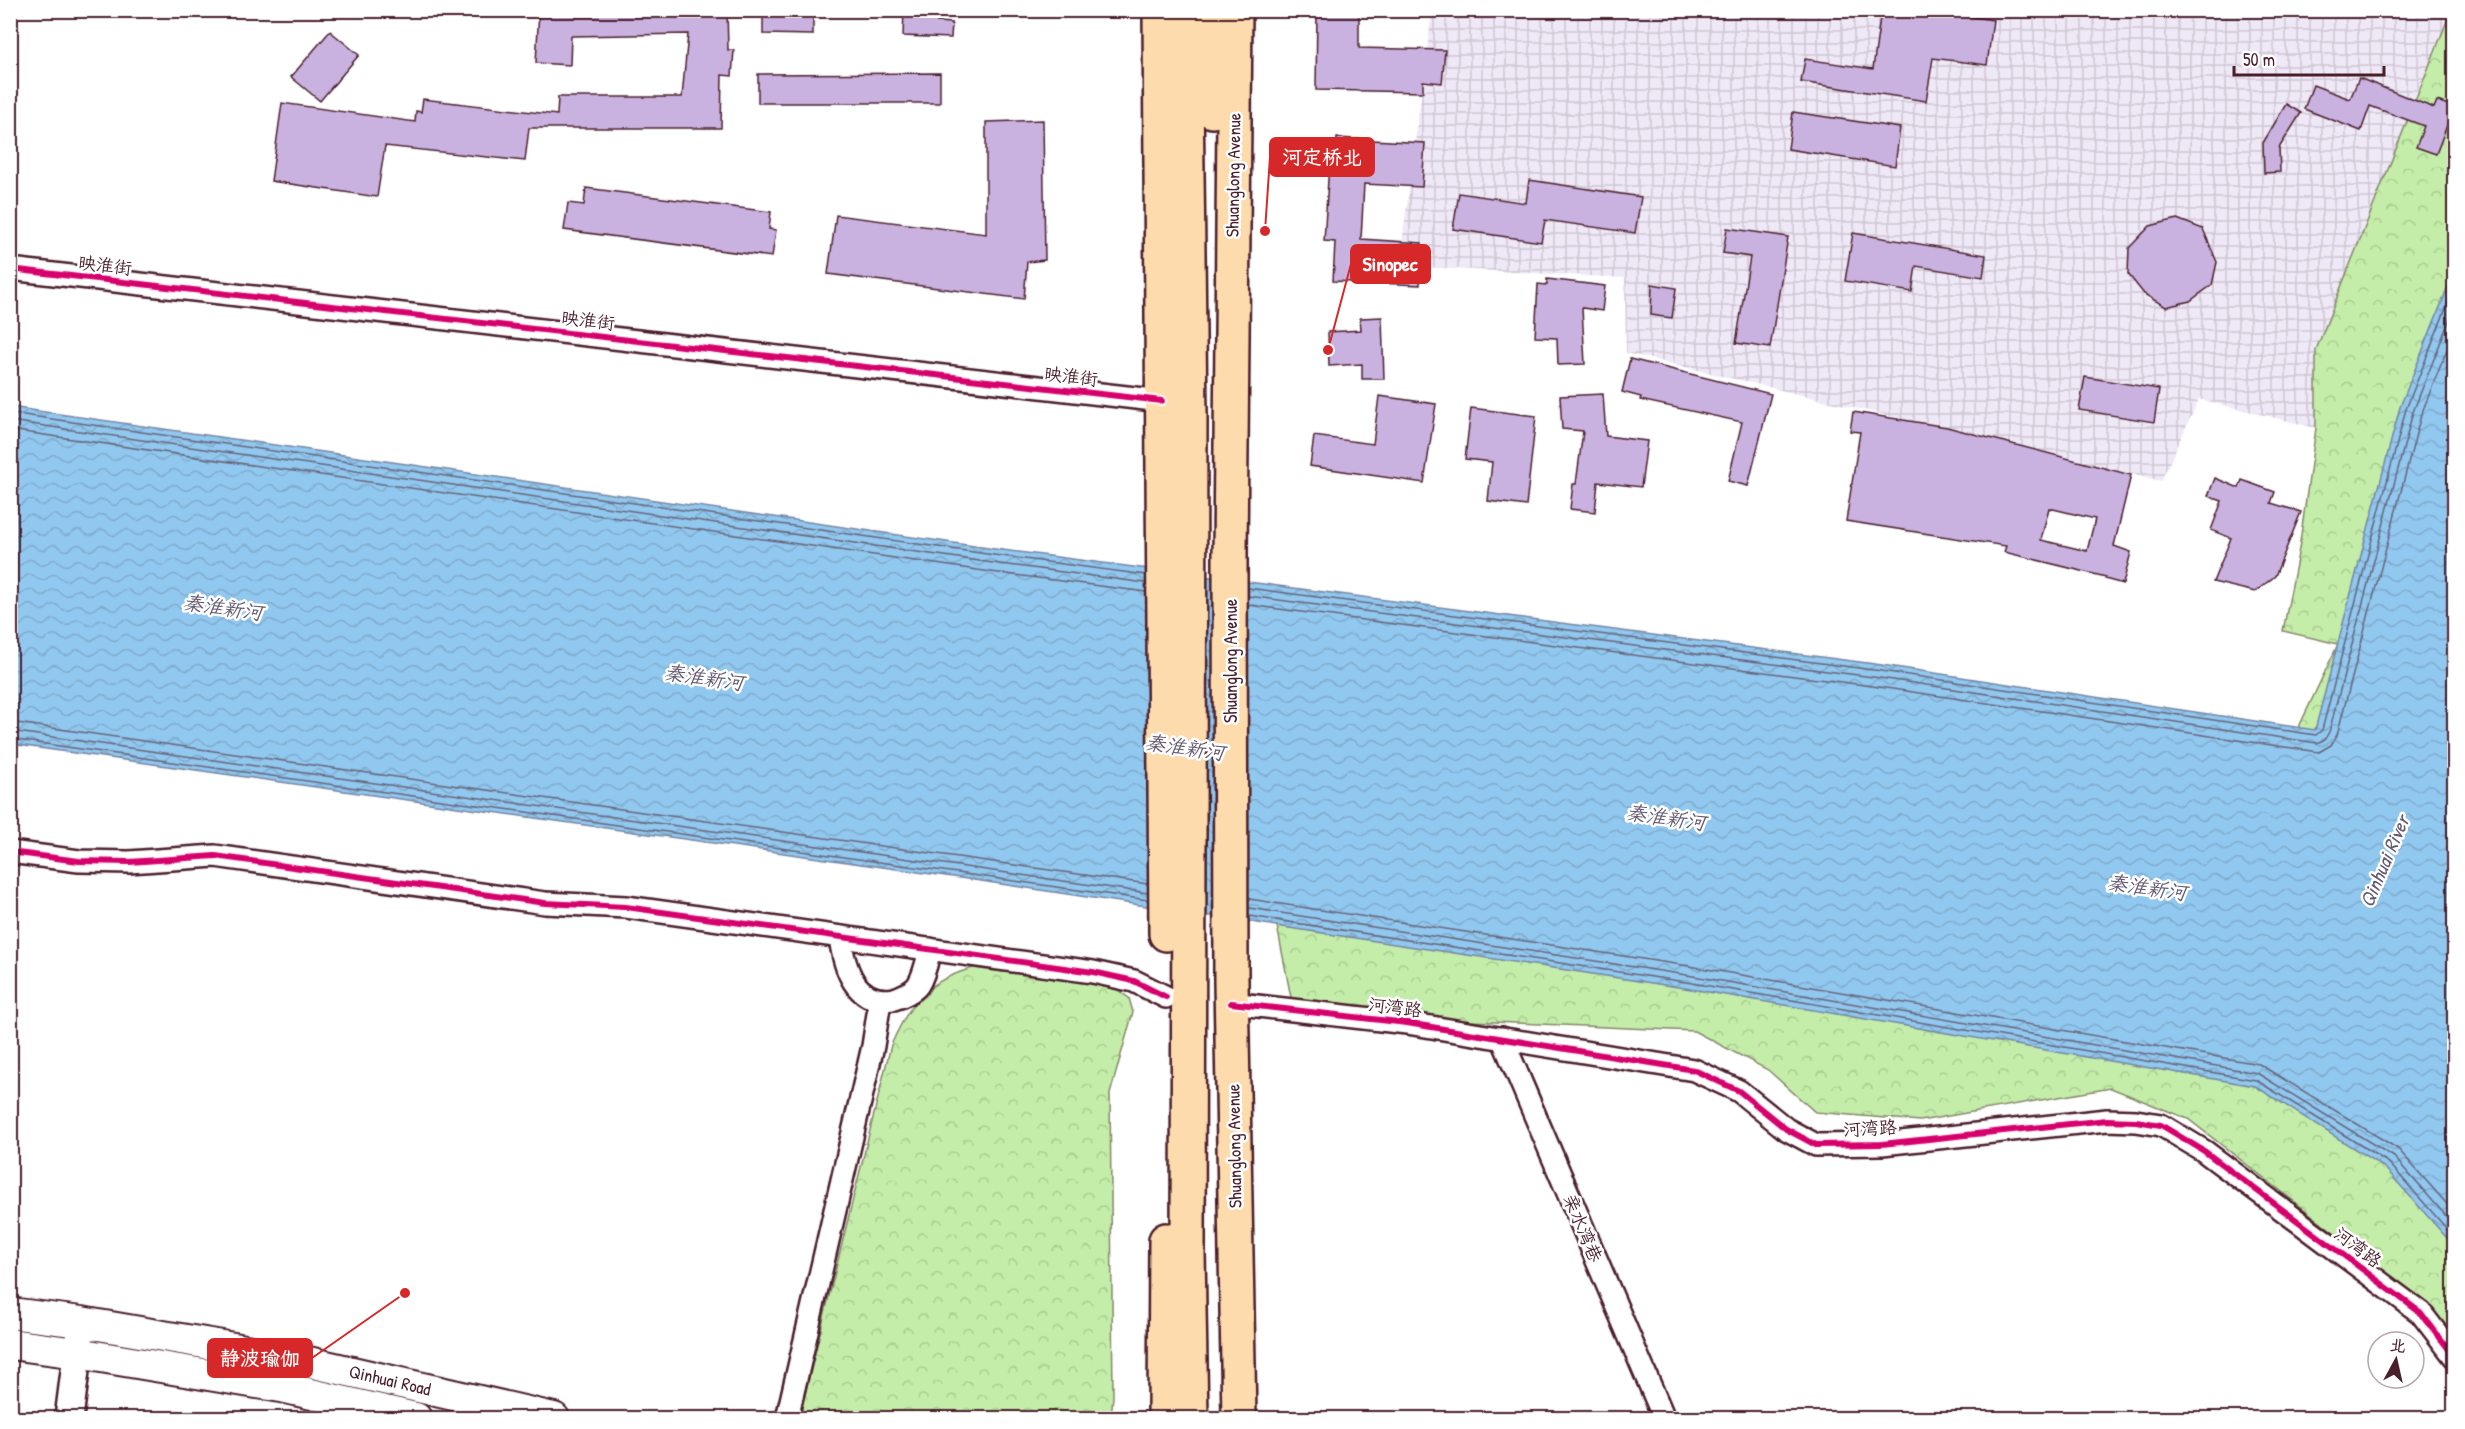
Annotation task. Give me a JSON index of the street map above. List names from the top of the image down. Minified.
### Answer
{"streets":{"highway":["Shuanglong Avenue"],"main road":["Qinhuai Road"],"street":["映淮街","河湾路","亲水湾巷"]},"crossings":[["Shuanglong Avenue","河湾路"],["河湾路","亲水湾巷"]],"water":["秦淮新河","Qinhuai River"],"places":["河定桥北","Sinopec","静波瑜伽"],"scale_bar":"50 m","north":"top"}
